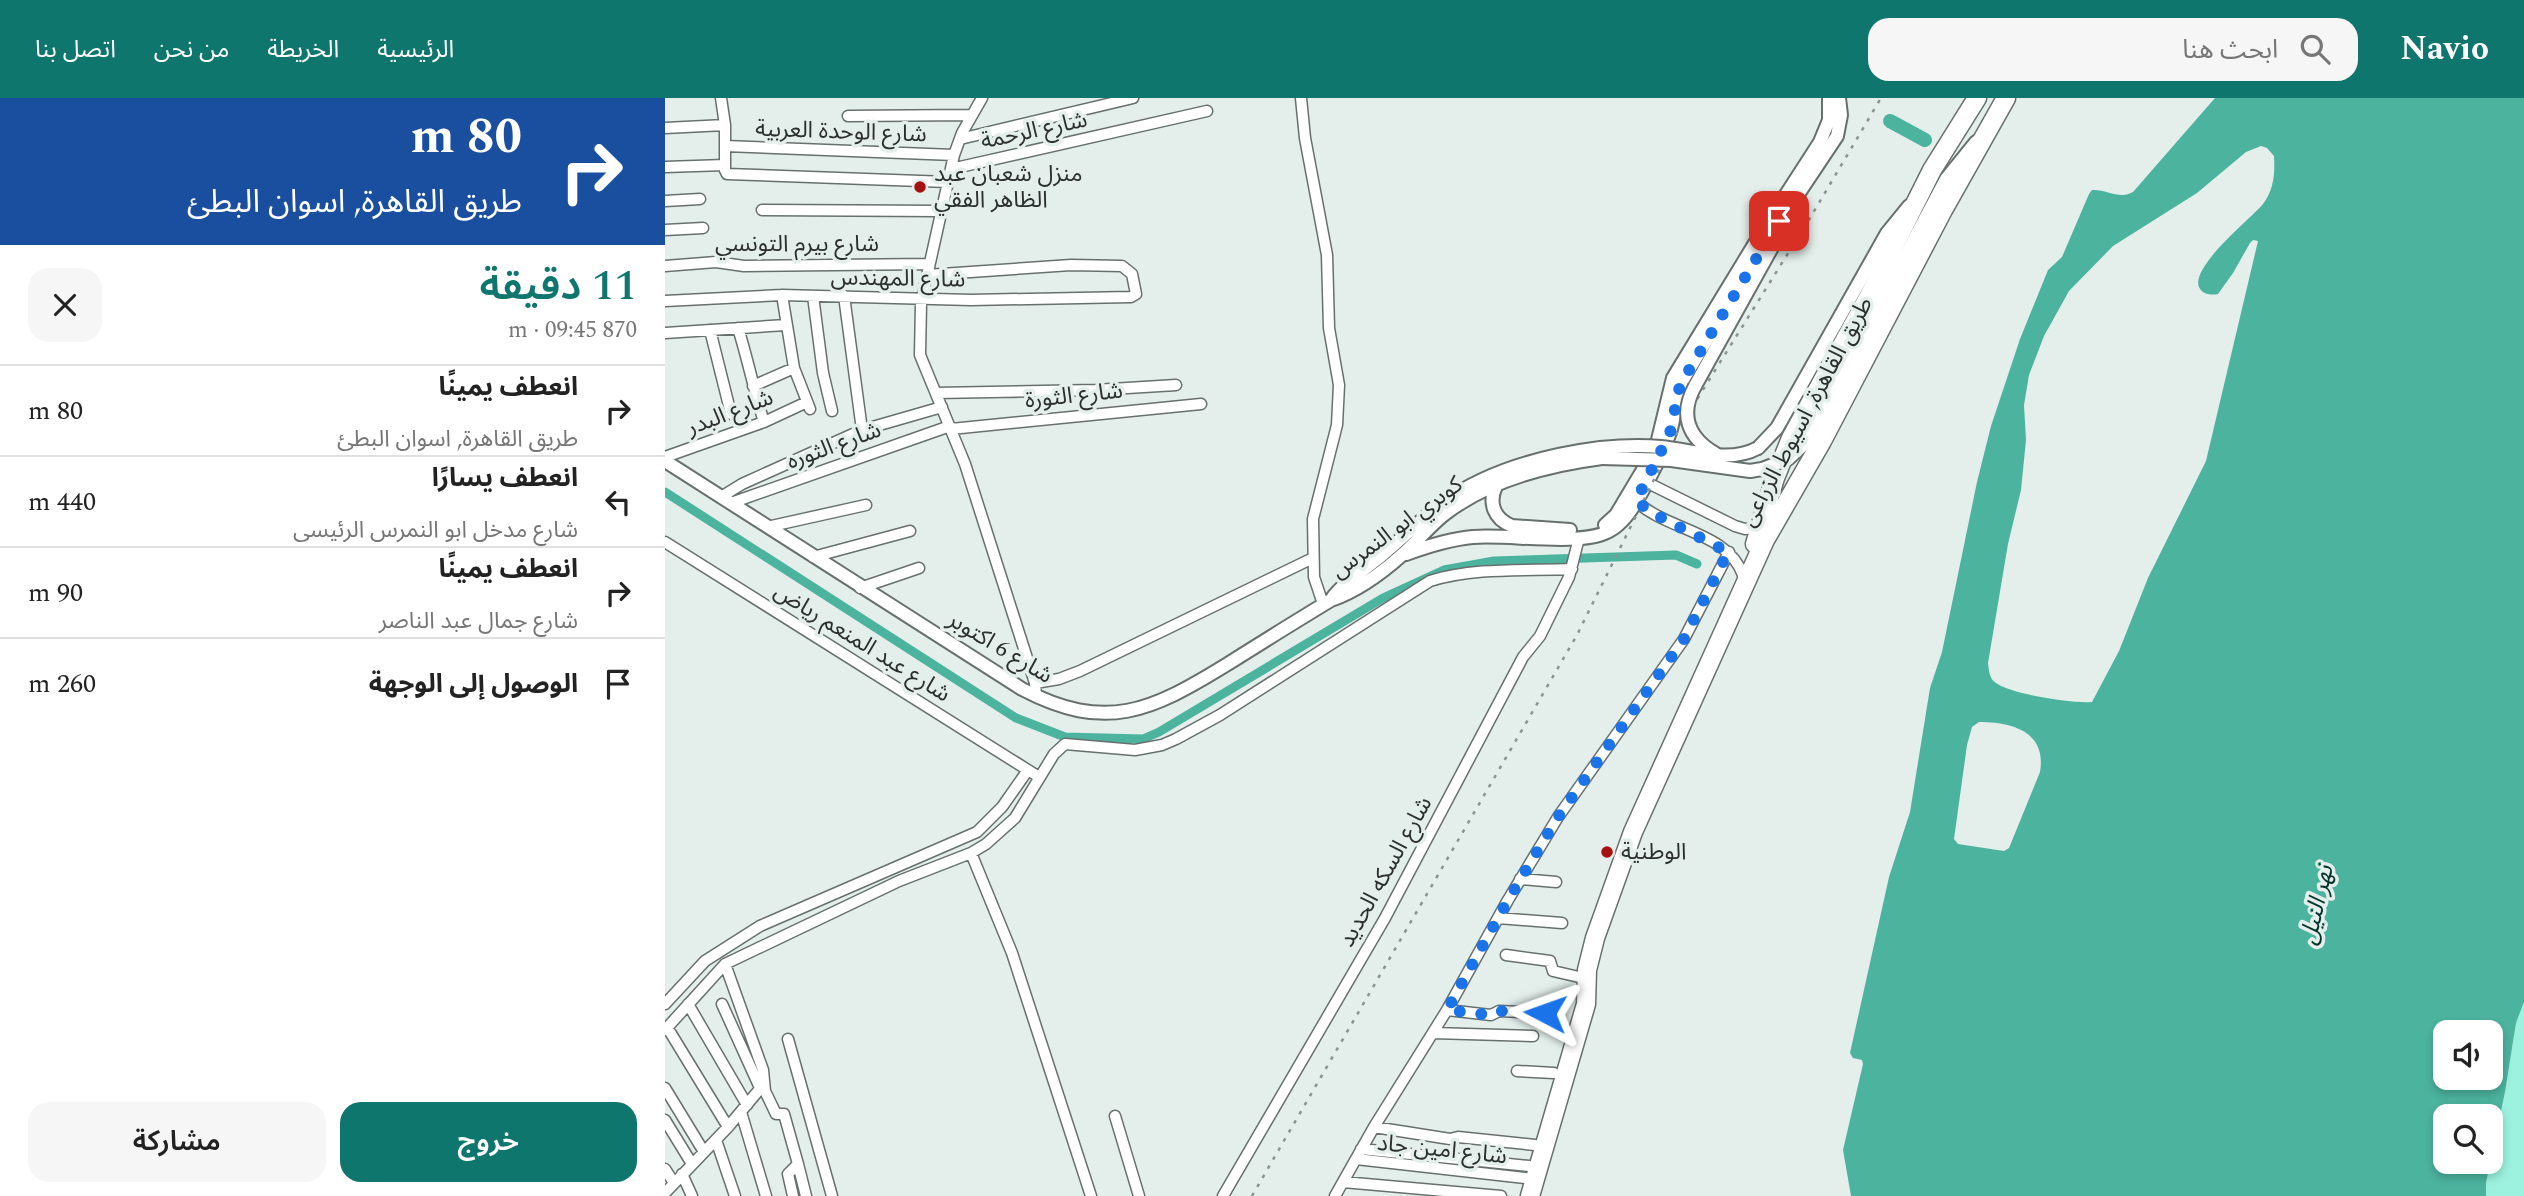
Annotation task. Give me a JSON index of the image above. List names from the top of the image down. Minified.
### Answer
{"streets":{"highway":["طريق القاهرة, اسيوط الزراعى"],"main road":["كوبري ابو النمرس","شارع 6 اكتوبر"],"street":["شارع الرحمة","شارع الوحدة العربية","شارع بيرم التونسي","شارع المهندس","شارع الثورة","شارع البدر","شارع الثوره","شارع عبد المنعم رياض","شارع السكه الحديد"]},"crossings":[["شارع الثورة","شارع الثوره"],["طريق القاهرة, اسيوط الزراعى","كوبري ابو النمرس"],["شارع البدر","شارع 6 اكتوبر"],["شارع الثوره","شارع 6 اكتوبر"],["كوبري ابو النمرس","شارع 6 اكتوبر"]],"water":["نهر النيل"],"places":["منزل شعبان عبد الظاهر الفقي","الوطنية"],"page":{"header":"Navio","search":"ابحث هنا","nav":["الرئيسية","الخريطة","من نحن","اتصل بنا"],"turn":["80 m","طريق القاهرة, اسوان البطئ"],"heading":["11 دقيقة","870 m · 09:45"],"list":[{"name":"انعطف يمينًا","note":"طريق القاهرة, اسوان البطئ","value":"80 m"},{"name":"انعطف يسارًا","note":"شارع مدخل ابو النمرس الرئيسى","value":"440 m"},{"name":"انعطف يمينًا","note":"شارع جمال عبد الناصر","value":"90 m"},{"name":"الوصول إلى الوجهة","value":"260 m"}],"buttons":["خروج","مشاركة"]}}
